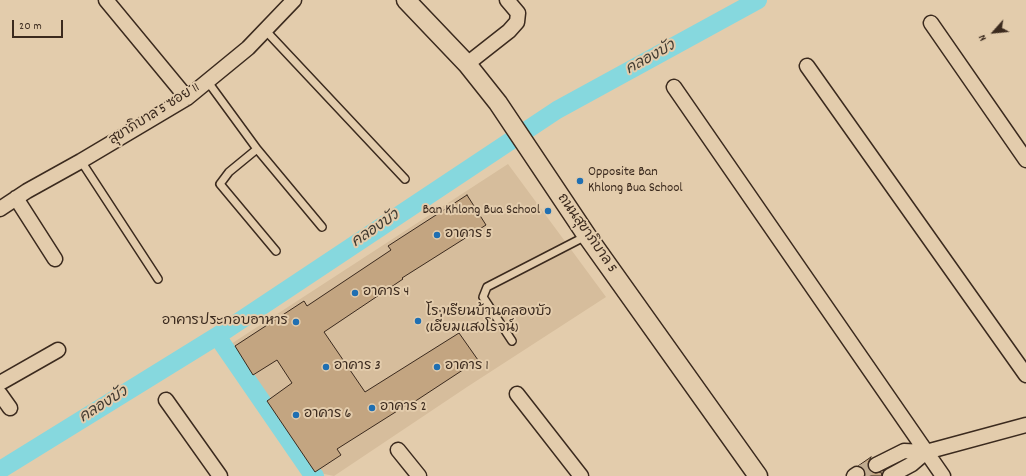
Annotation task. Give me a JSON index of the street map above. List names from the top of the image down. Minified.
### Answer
{"streets":{"street":["สุขาภิบาล 5 ซอย 11","ถนนสุขาภิบาล 5"]},"water":["คลองบัว"],"places":["Opposite Ban Khlong Bua School","Ban Khlong Bua School","อาคาร 5","อาคาร 4","โรงเรียนบ้านคลองบัว (เอี่ยมแสงโรจน์)","อาคารประกอบอาหาร","อาคาร 3","อาคาร 1","อาคาร 2","อาคาร 6"],"scale_bar":"20 m","north":"bottom left"}
